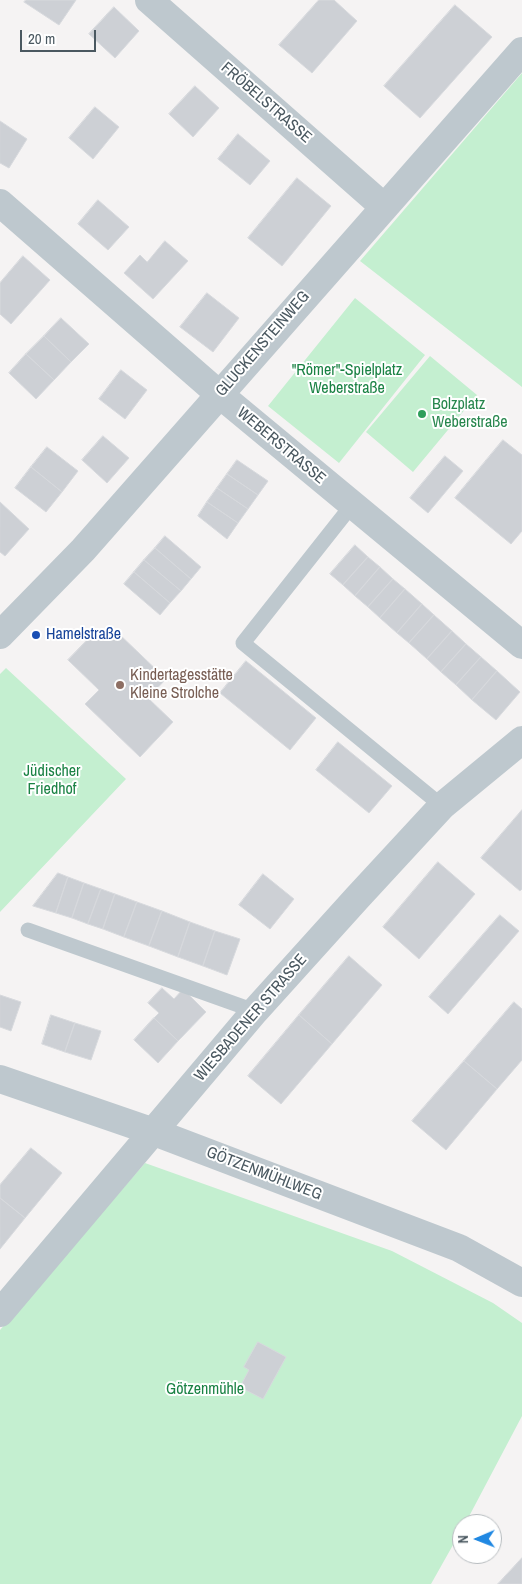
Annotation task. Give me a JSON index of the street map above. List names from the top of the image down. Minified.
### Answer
{"streets":{"street":["FRÖBELSTRASSE","GLUCKENSTEINWEG","WEBERSTRASSE","WIESBADENER STRASSE","GÖTZENMÜHLWEG"]},"crossings":[["FRÖBELSTRASSE","GLUCKENSTEINWEG"],["GLUCKENSTEINWEG","WEBERSTRASSE"],["WIESBADENER STRASSE","GÖTZENMÜHLWEG"]],"parks":["\"Römer\"-Spielplatz Weberstraße","Jüdischer Friedhof","Götzenmühle"],"places":["Bolzplatz Weberstraße","Hamelstraße","Kindertagesstätte Kleine Strolche"],"scale_bar":"20 m","north":"left"}
